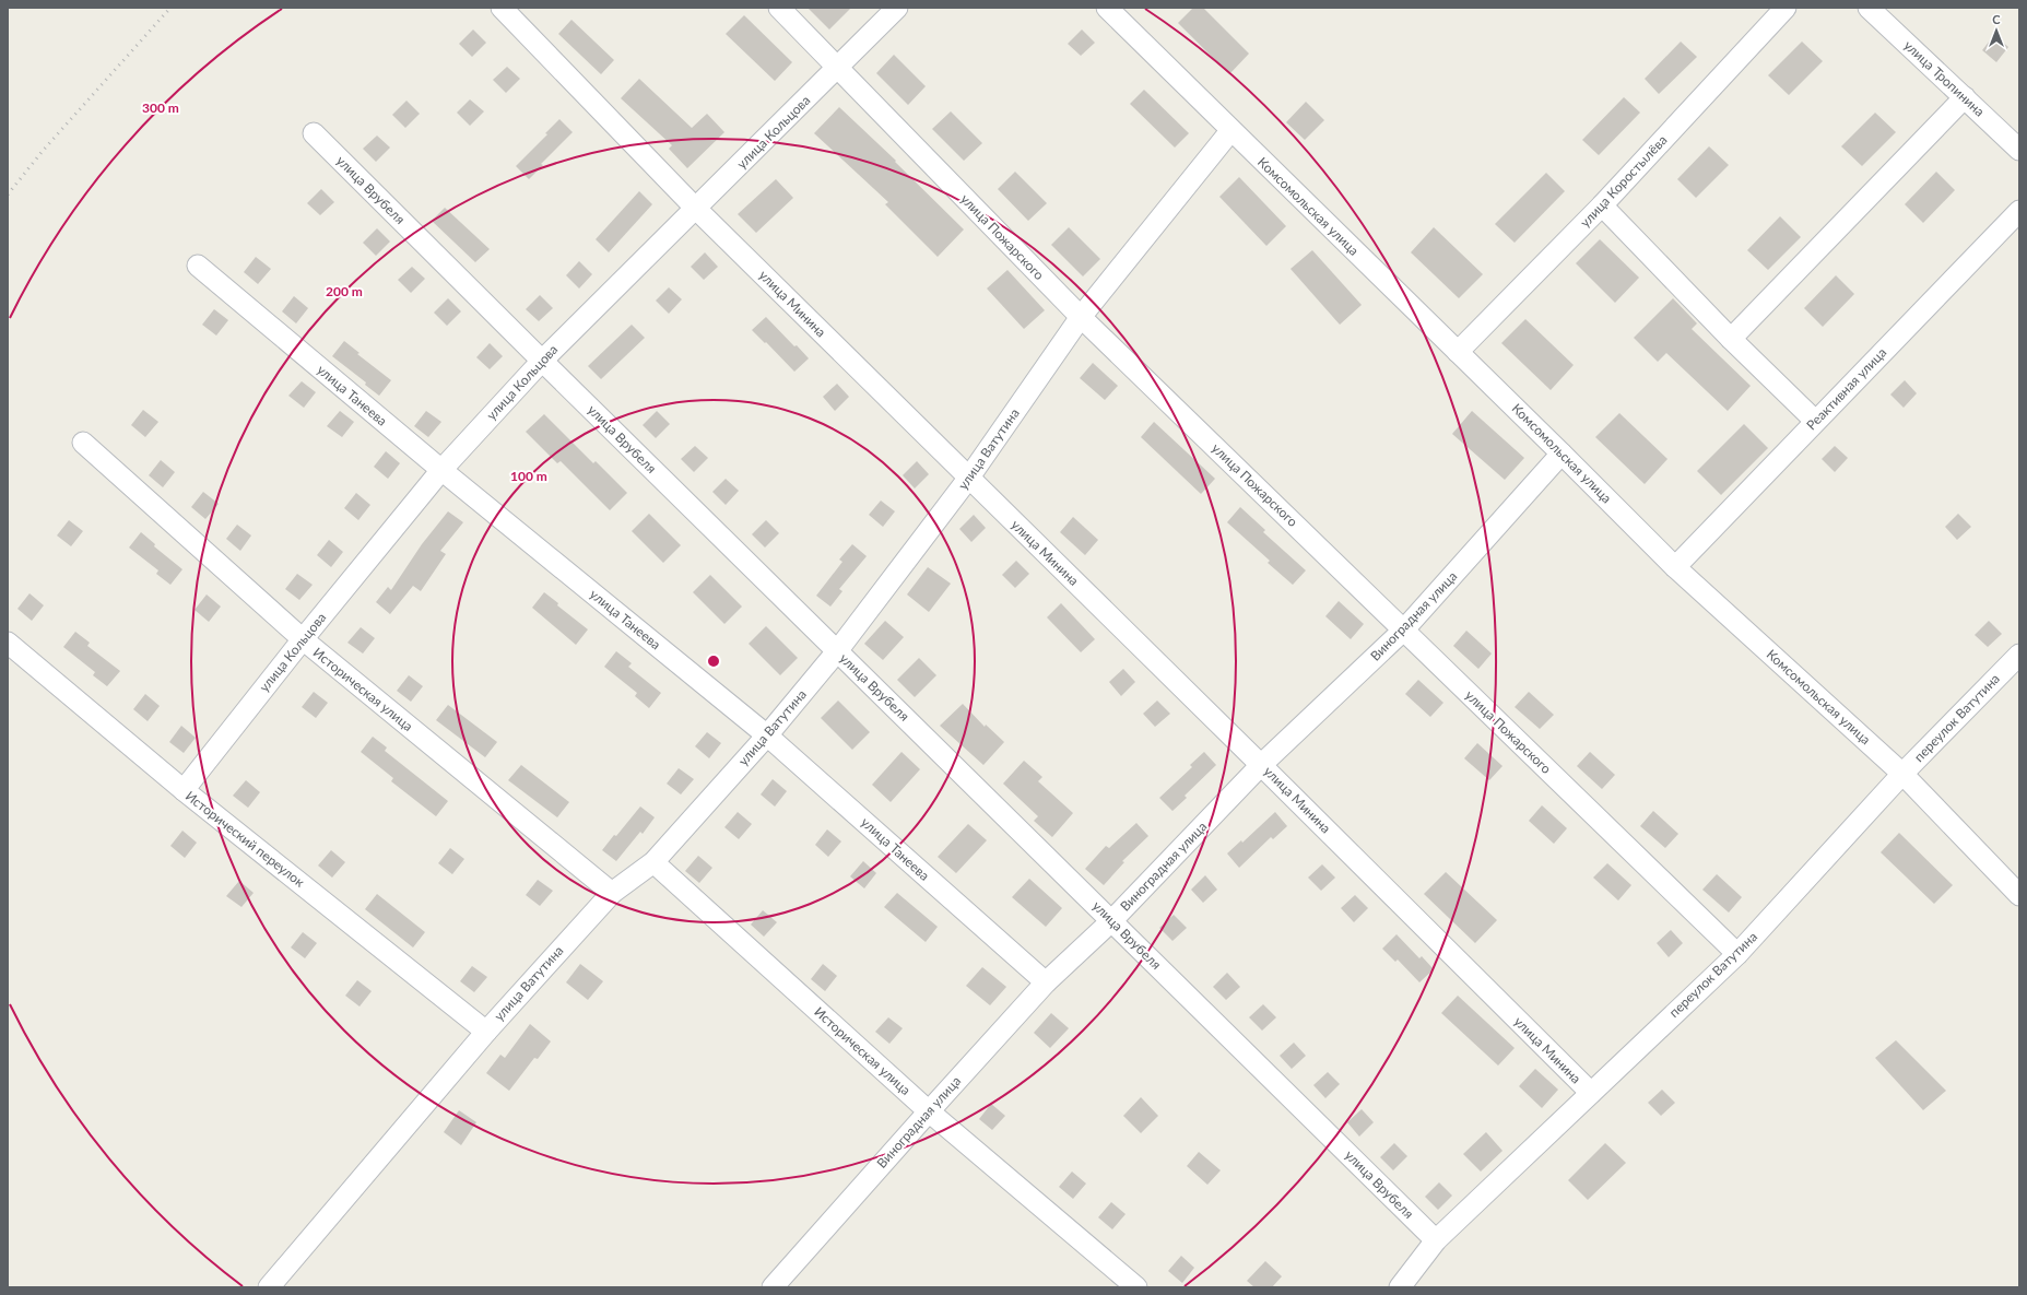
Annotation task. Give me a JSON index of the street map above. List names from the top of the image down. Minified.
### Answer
{"streets":{"street":["улица Тропинина","улица Кольцова","улица Коростылёва","улица Врубеля","Комсомольская улица","улица Пожарского","улица Минина","Реактивная улица","улица Танеева","улица Ватутина","Виноградная улица","Историческая улица","переулок Ватутина","Исторический переулок"]},"crossings":[["улица Кольцова","улица Врубеля"],["улица Кольцова","улица Пожарского"],["улица Кольцова","улица Минина"],["улица Кольцова","улица Танеева"],["улица Кольцова","Историческая улица"],["улица Кольцова","Исторический переулок"],["улица Коростылёва","Комсомольская улица"],["улица Врубеля","улица Ватутина"],["улица Врубеля","Виноградная улица"],["улица Врубеля","переулок Ватутина"],["Комсомольская улица","Реактивная улица"],["Комсомольская улица","улица Ватутина"],["Комсомольская улица","Виноградная улица"],["Комсомольская улица","переулок Ватутина"],["улица Пожарского","улица Ватутина"],["улица Пожарского","Виноградная улица"],["улица Пожарского","переулок Ватутина"],["улица Минина","улица Ватутина"],["улица Минина","Виноградная улица"],["улица Минина","переулок Ватутина"],["улица Танеева","улица Ватутина"],["улица Танеева","Виноградная улица"],["улица Ватутина","Историческая улица"],["улица Ватутина","Исторический переулок"],["Виноградная улица","Историческая улица"]],"north":"top","rings":["300 m","200 m","100 m"]}
